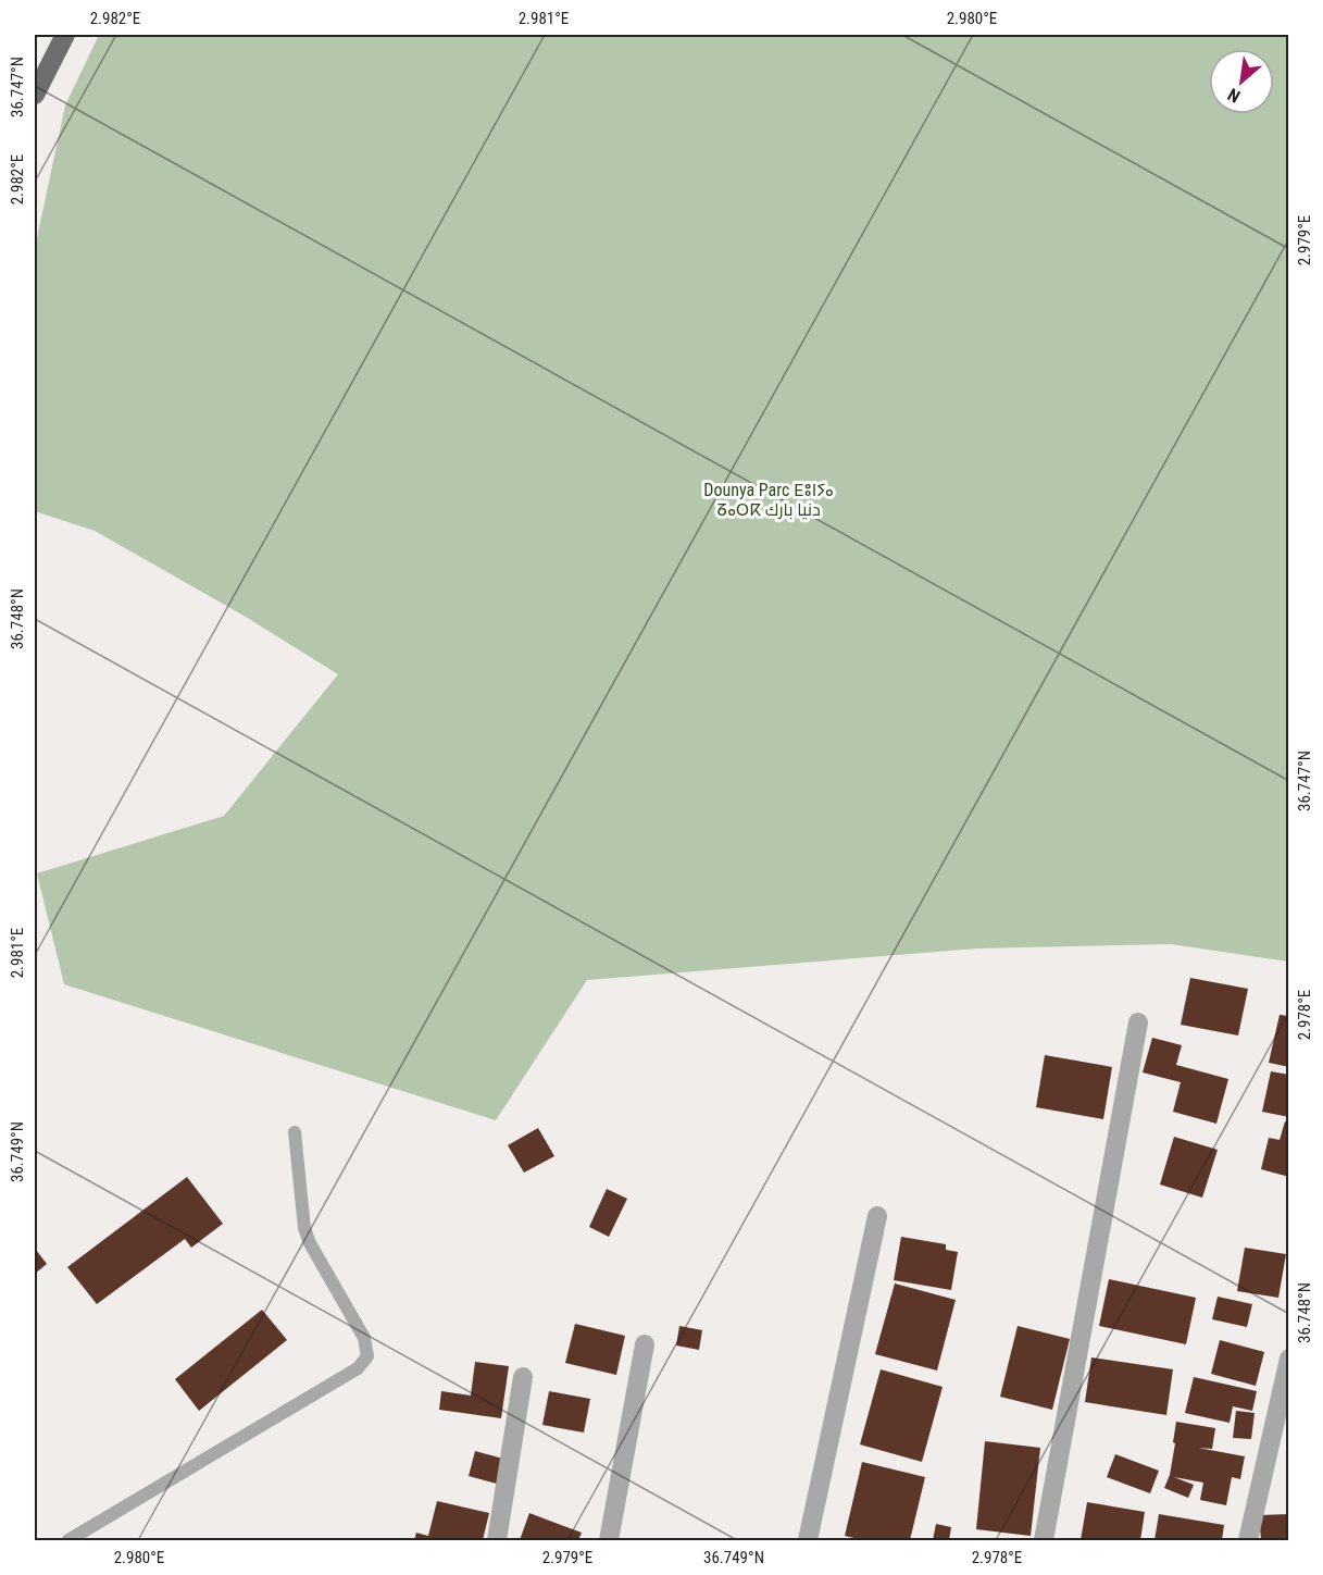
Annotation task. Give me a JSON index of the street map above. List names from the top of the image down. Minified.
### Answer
{"parks":["Dounya Parc ⴹⵓⵏⵢⴰ ⵒⴰⵔⴽ دنيا بارك"],"north":"bottom left","coordinates":["2.982°E","2.981°E","2.980°E","36.747°N","2.979°E","36.748°N","2.978°E","36.749°N"]}
